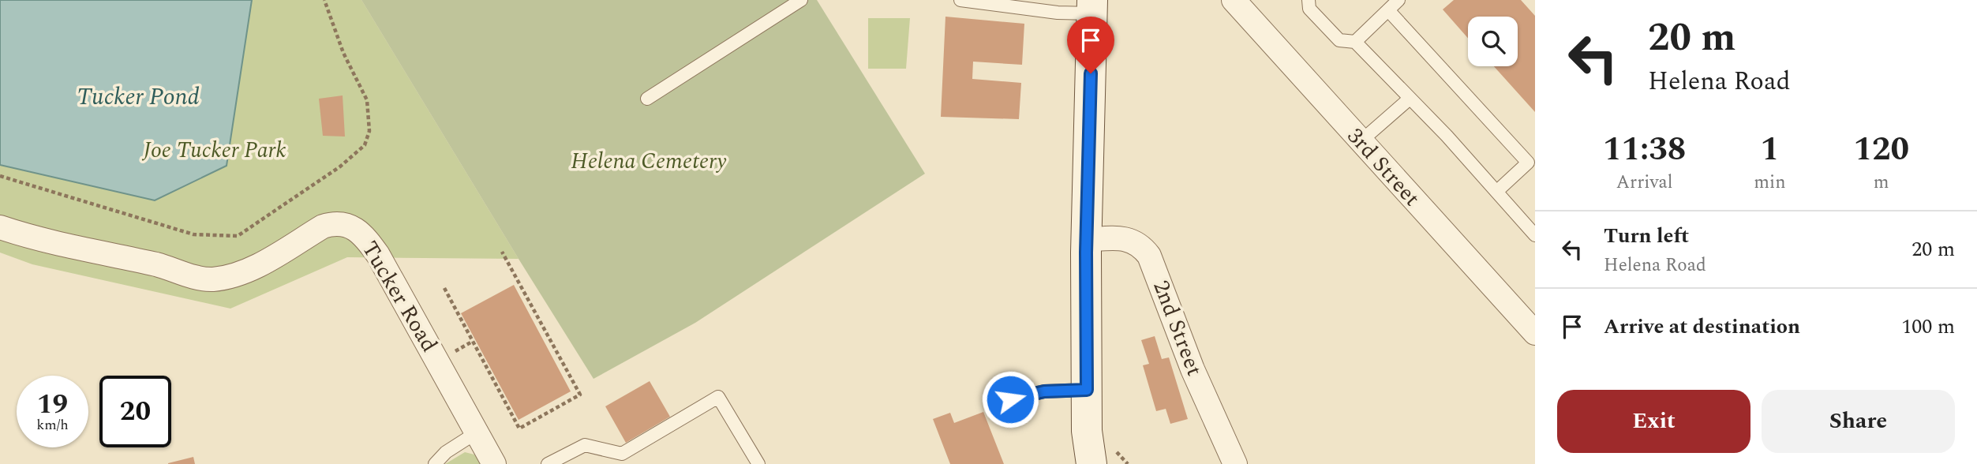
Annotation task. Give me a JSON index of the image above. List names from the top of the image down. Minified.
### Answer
{"streets":{"street":["3rd Street","Tucker Road","2nd Street"]},"water":["Tucker Pond"],"parks":["Joe Tucker Park","Helena Cemetery"],"page":{"turn":["20 m","Helena Road"],"eta":["11:38","Arrival","1","min","120","m"],"list":[{"name":"Turn left","note":"Helena Road","value":"20 m"},{"name":"Arrive at destination","value":"100 m"}],"speed":"19 km/h","limit":"20","buttons":["Exit","Share"]}}
